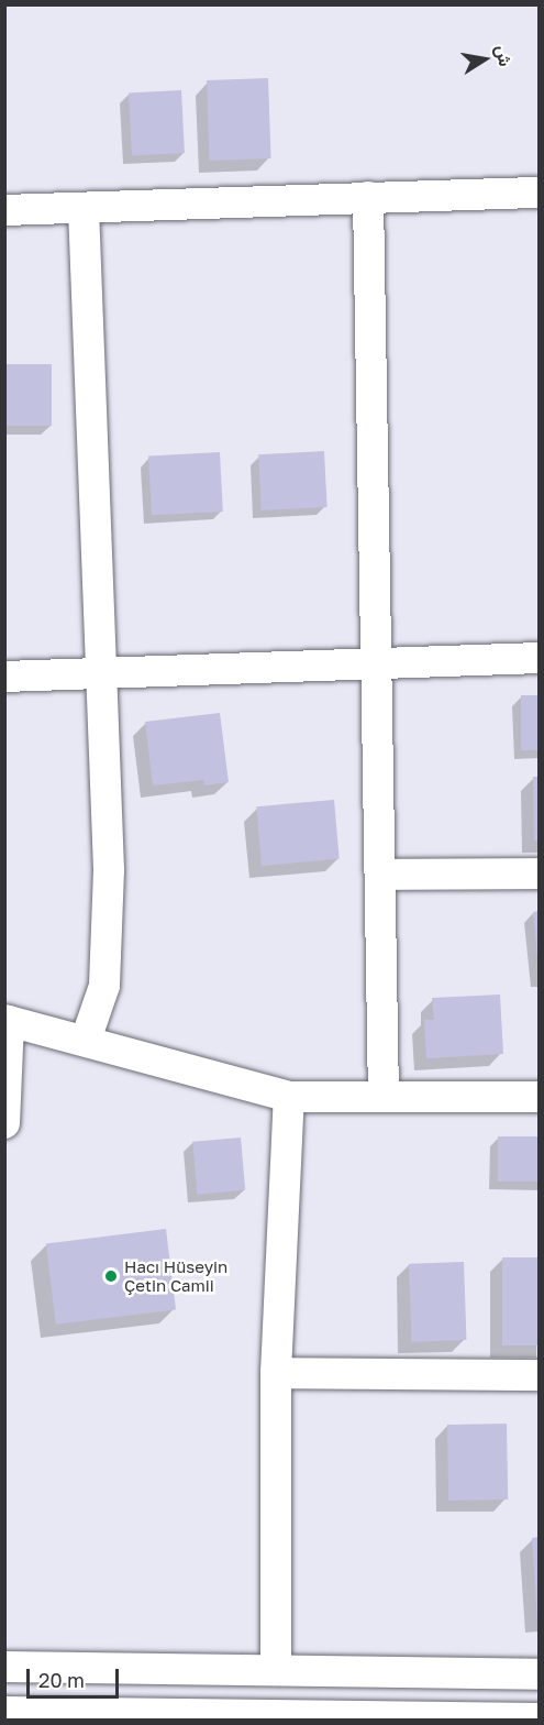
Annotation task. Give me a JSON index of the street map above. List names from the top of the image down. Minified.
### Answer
{"places":["Hacı Hüseyin Çetin Camii"],"scale_bar":"20 m","north":"right"}
